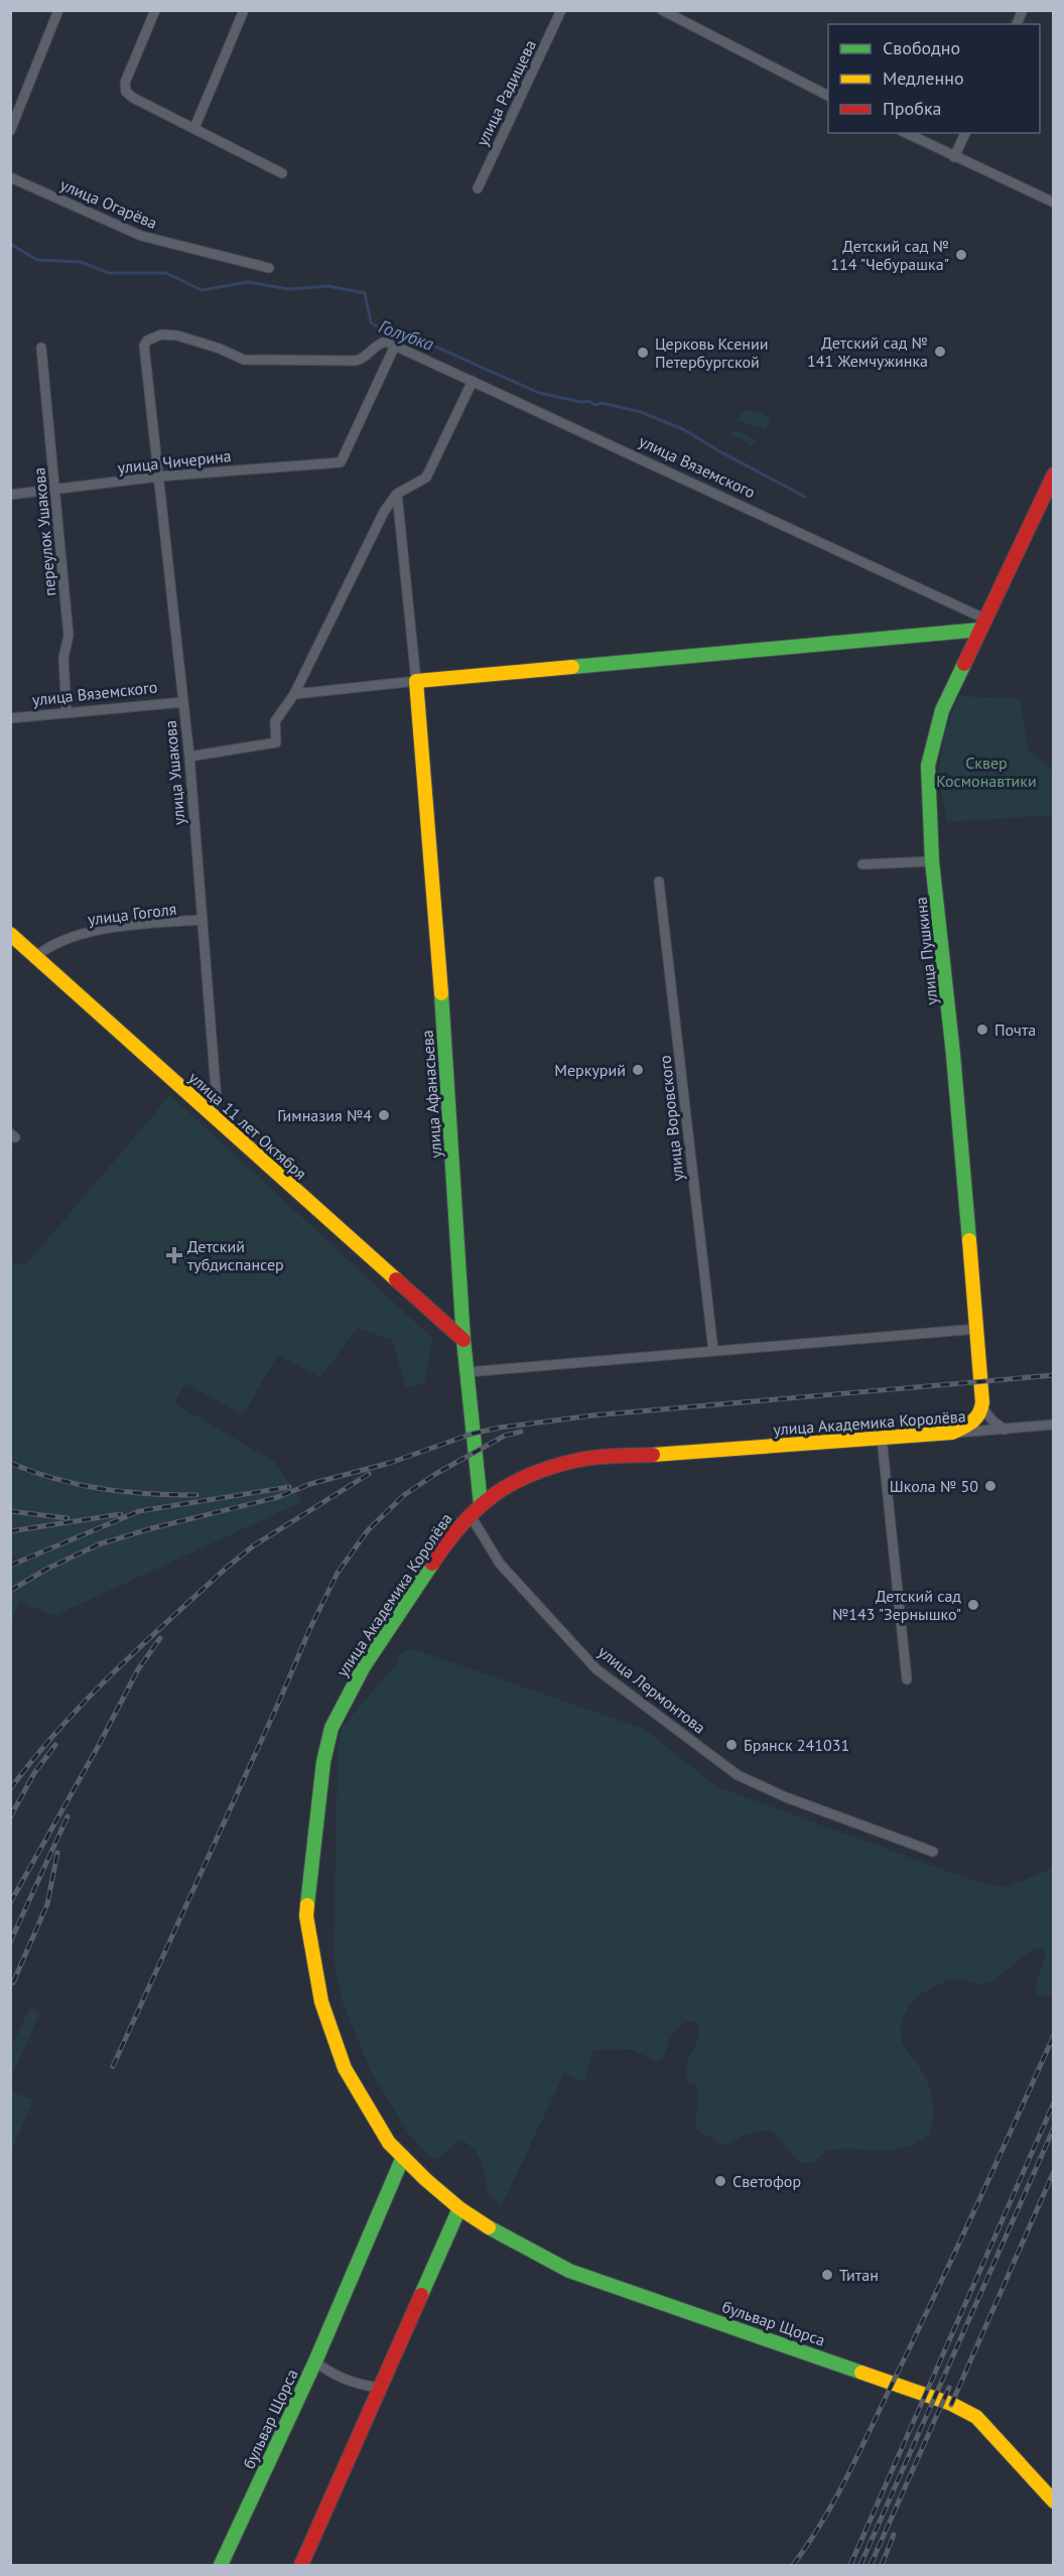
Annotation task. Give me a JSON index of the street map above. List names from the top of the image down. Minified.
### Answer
{"streets":{"main road":["улица Пушкина","улица Афанасьева","улица 11 лет Октября","улица Академика Королёва","бульвар Щорса"],"street":["улица Радищева","улица Огарёва","улица Чичерина","улица Вяземского","переулок Ушакова","улица Ушакова","улица Гоголя","улица Воровского","улица Лермонтова"]},"crossings":[["улица Чичерина","улица Вяземского"],["улица Чичерина","переулок Ушакова"],["улица Чичерина","улица Ушакова"],["улица Вяземского","переулок Ушакова"],["улица Вяземского","улица Ушакова"],["улица Вяземского","улица Пушкина"],["улица Ушакова","улица Гоголя"],["улица Ушакова","улица 11 лет Октября"],["улица Гоголя","улица 11 лет Октября"],["улица Афанасьева","улица 11 лет Октября"],["улица Афанасьева","улица Академика Королёва"],["улица Академика Королёва","улица Лермонтова"],["улица Академика Королёва","бульвар Щорса"]],"water":["Голубка"],"parks":["Сквер Космонавтики"],"places":{"other":["Детский сад № 114 \"Чебурашка\"","Детский сад № 141 Жемчужинка","Церковь Ксении Петербургской","Почта","Меркурий","Гимназия №4","Школа № 50","Детский сад №143 \"Зернышко\"","Брянск 241031","Светофор","Титан"],"health":["Детский тубдиспансер"]},"legend":["Свободно","Медленно","Пробка"]}
